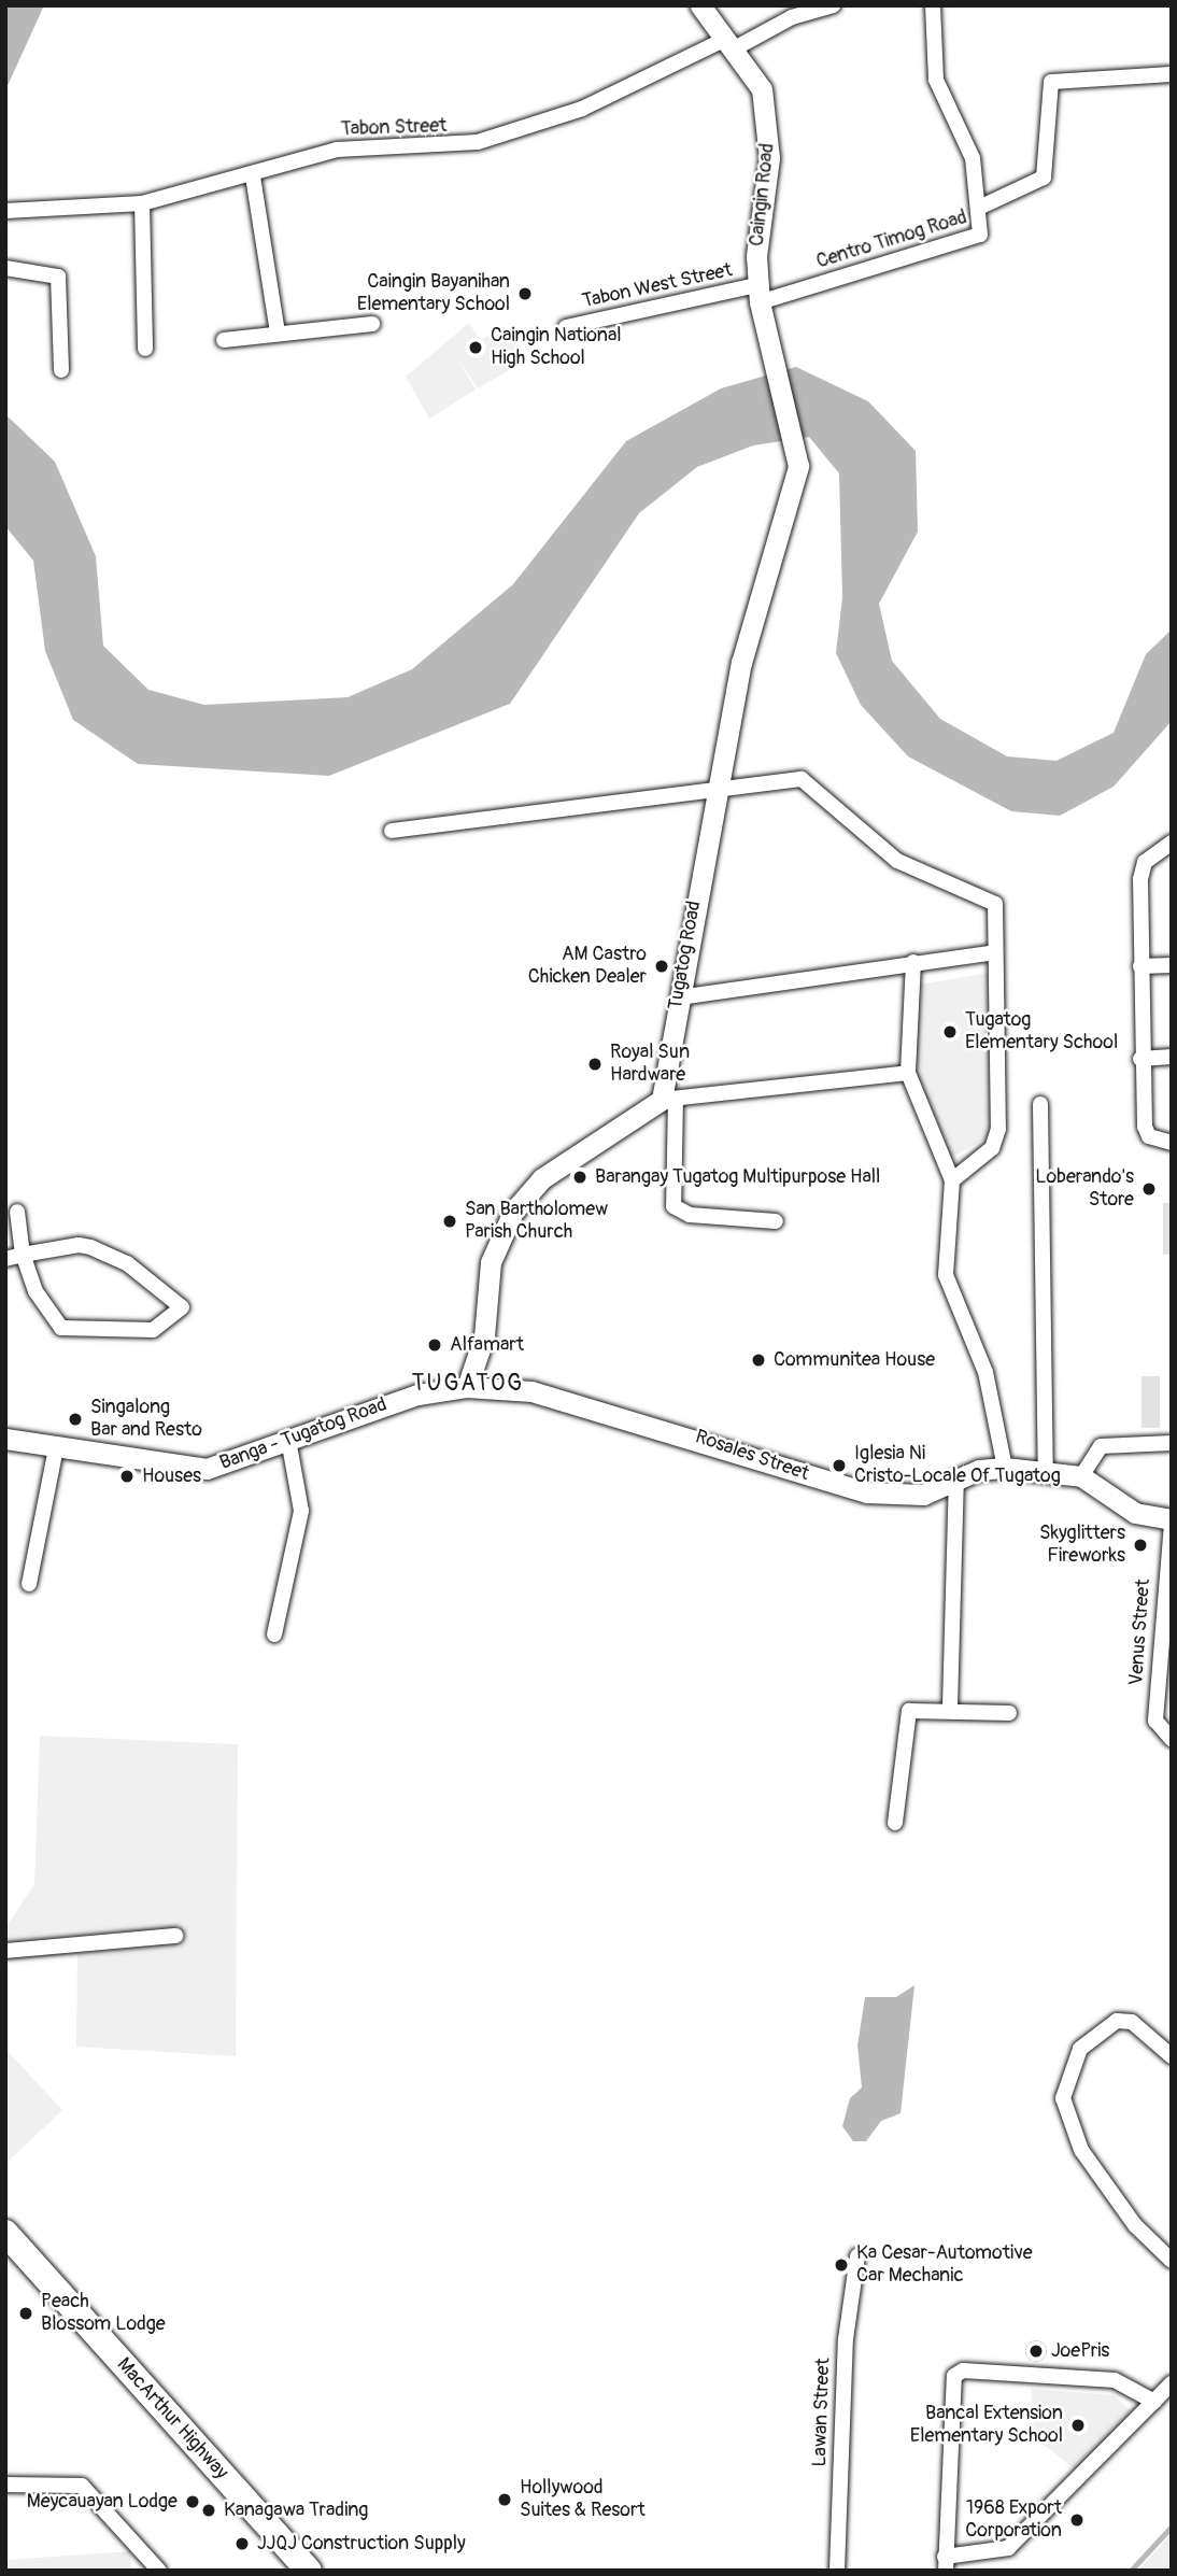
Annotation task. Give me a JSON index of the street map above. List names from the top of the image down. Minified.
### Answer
{"streets":{"highway":["MacArthur Highway"],"street":["Tabon Street","Caingin Road","Centro Timog Road","Tabon West Street","Tugatog Road","Banga - Tugatog Road","Rosales Street","Venus Street","Lawan Street"]},"crossings":[["Tabon Street","Caingin Road"],["Caingin Road","Centro Timog Road"],["Caingin Road","Tabon West Street"],["Caingin Road","Tugatog Road"],["Centro Timog Road","Tabon West Street"],["Banga - Tugatog Road","Rosales Street"]],"districts":["TUGATOG"],"places":["Caingin Bayanihan Elementary School","Caingin National High School","AM Castro Chicken Dealer","Tugatog Elementary School","Royal Sun Hardware","Barangay Tugatog Multipurpose Hall","Loberando's Store","San Bartholomew Parish Church","Alfamart","Communitea House","Singalong Bar and Resto","Iglesia Ni Cristo-Locale Of Tugatog","Houses","Skyglitters Fireworks","Ka Cesar-Automotive Car Mechanic","Peach Blossom Lodge","JoePris","Bancal Extension Elementary School","Hollywood Suites & Resort","Meycauayan Lodge","Kanagawa Trading","1968 Export Corporation","JJQJ Construction Supply"]}
